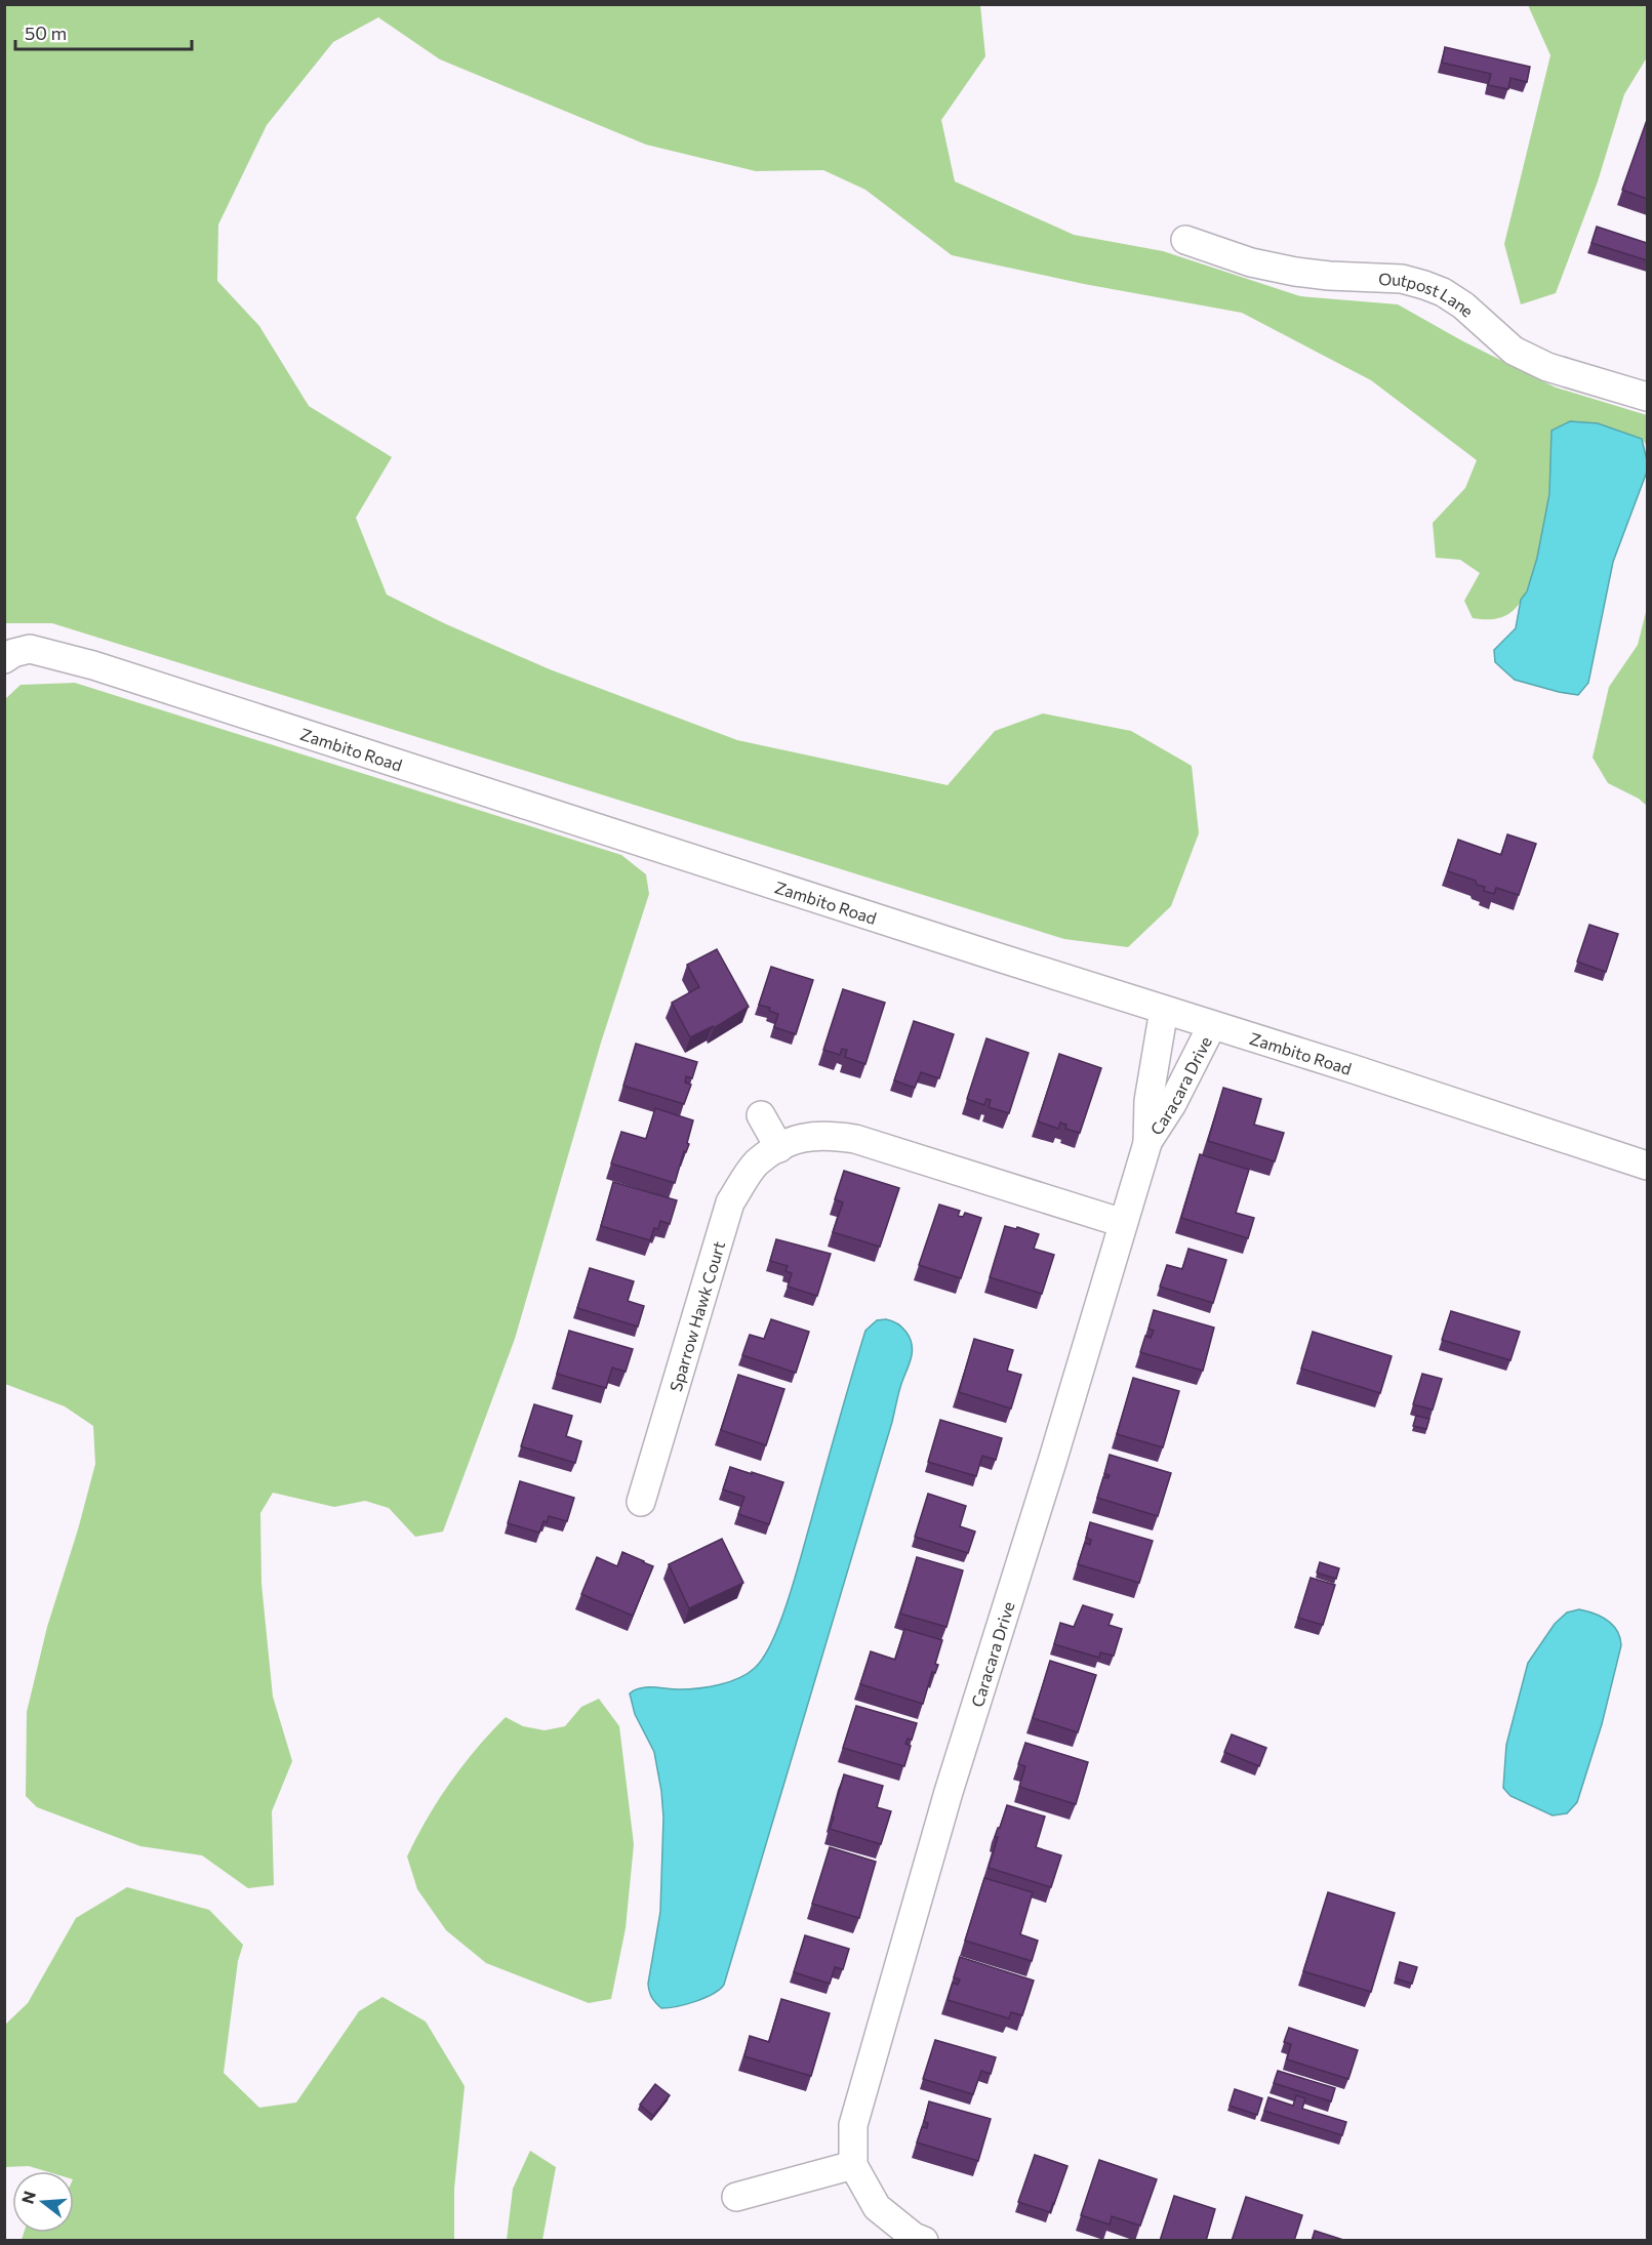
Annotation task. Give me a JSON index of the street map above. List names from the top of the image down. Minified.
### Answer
{"streets":{"street":["Outpost Lane","Zambito Road","Caracara Drive","Sparrow Hawk Court"]},"crossings":[["Zambito Road","Caracara Drive"],["Caracara Drive","Sparrow Hawk Court"]],"scale_bar":"50 m","north":"left"}
